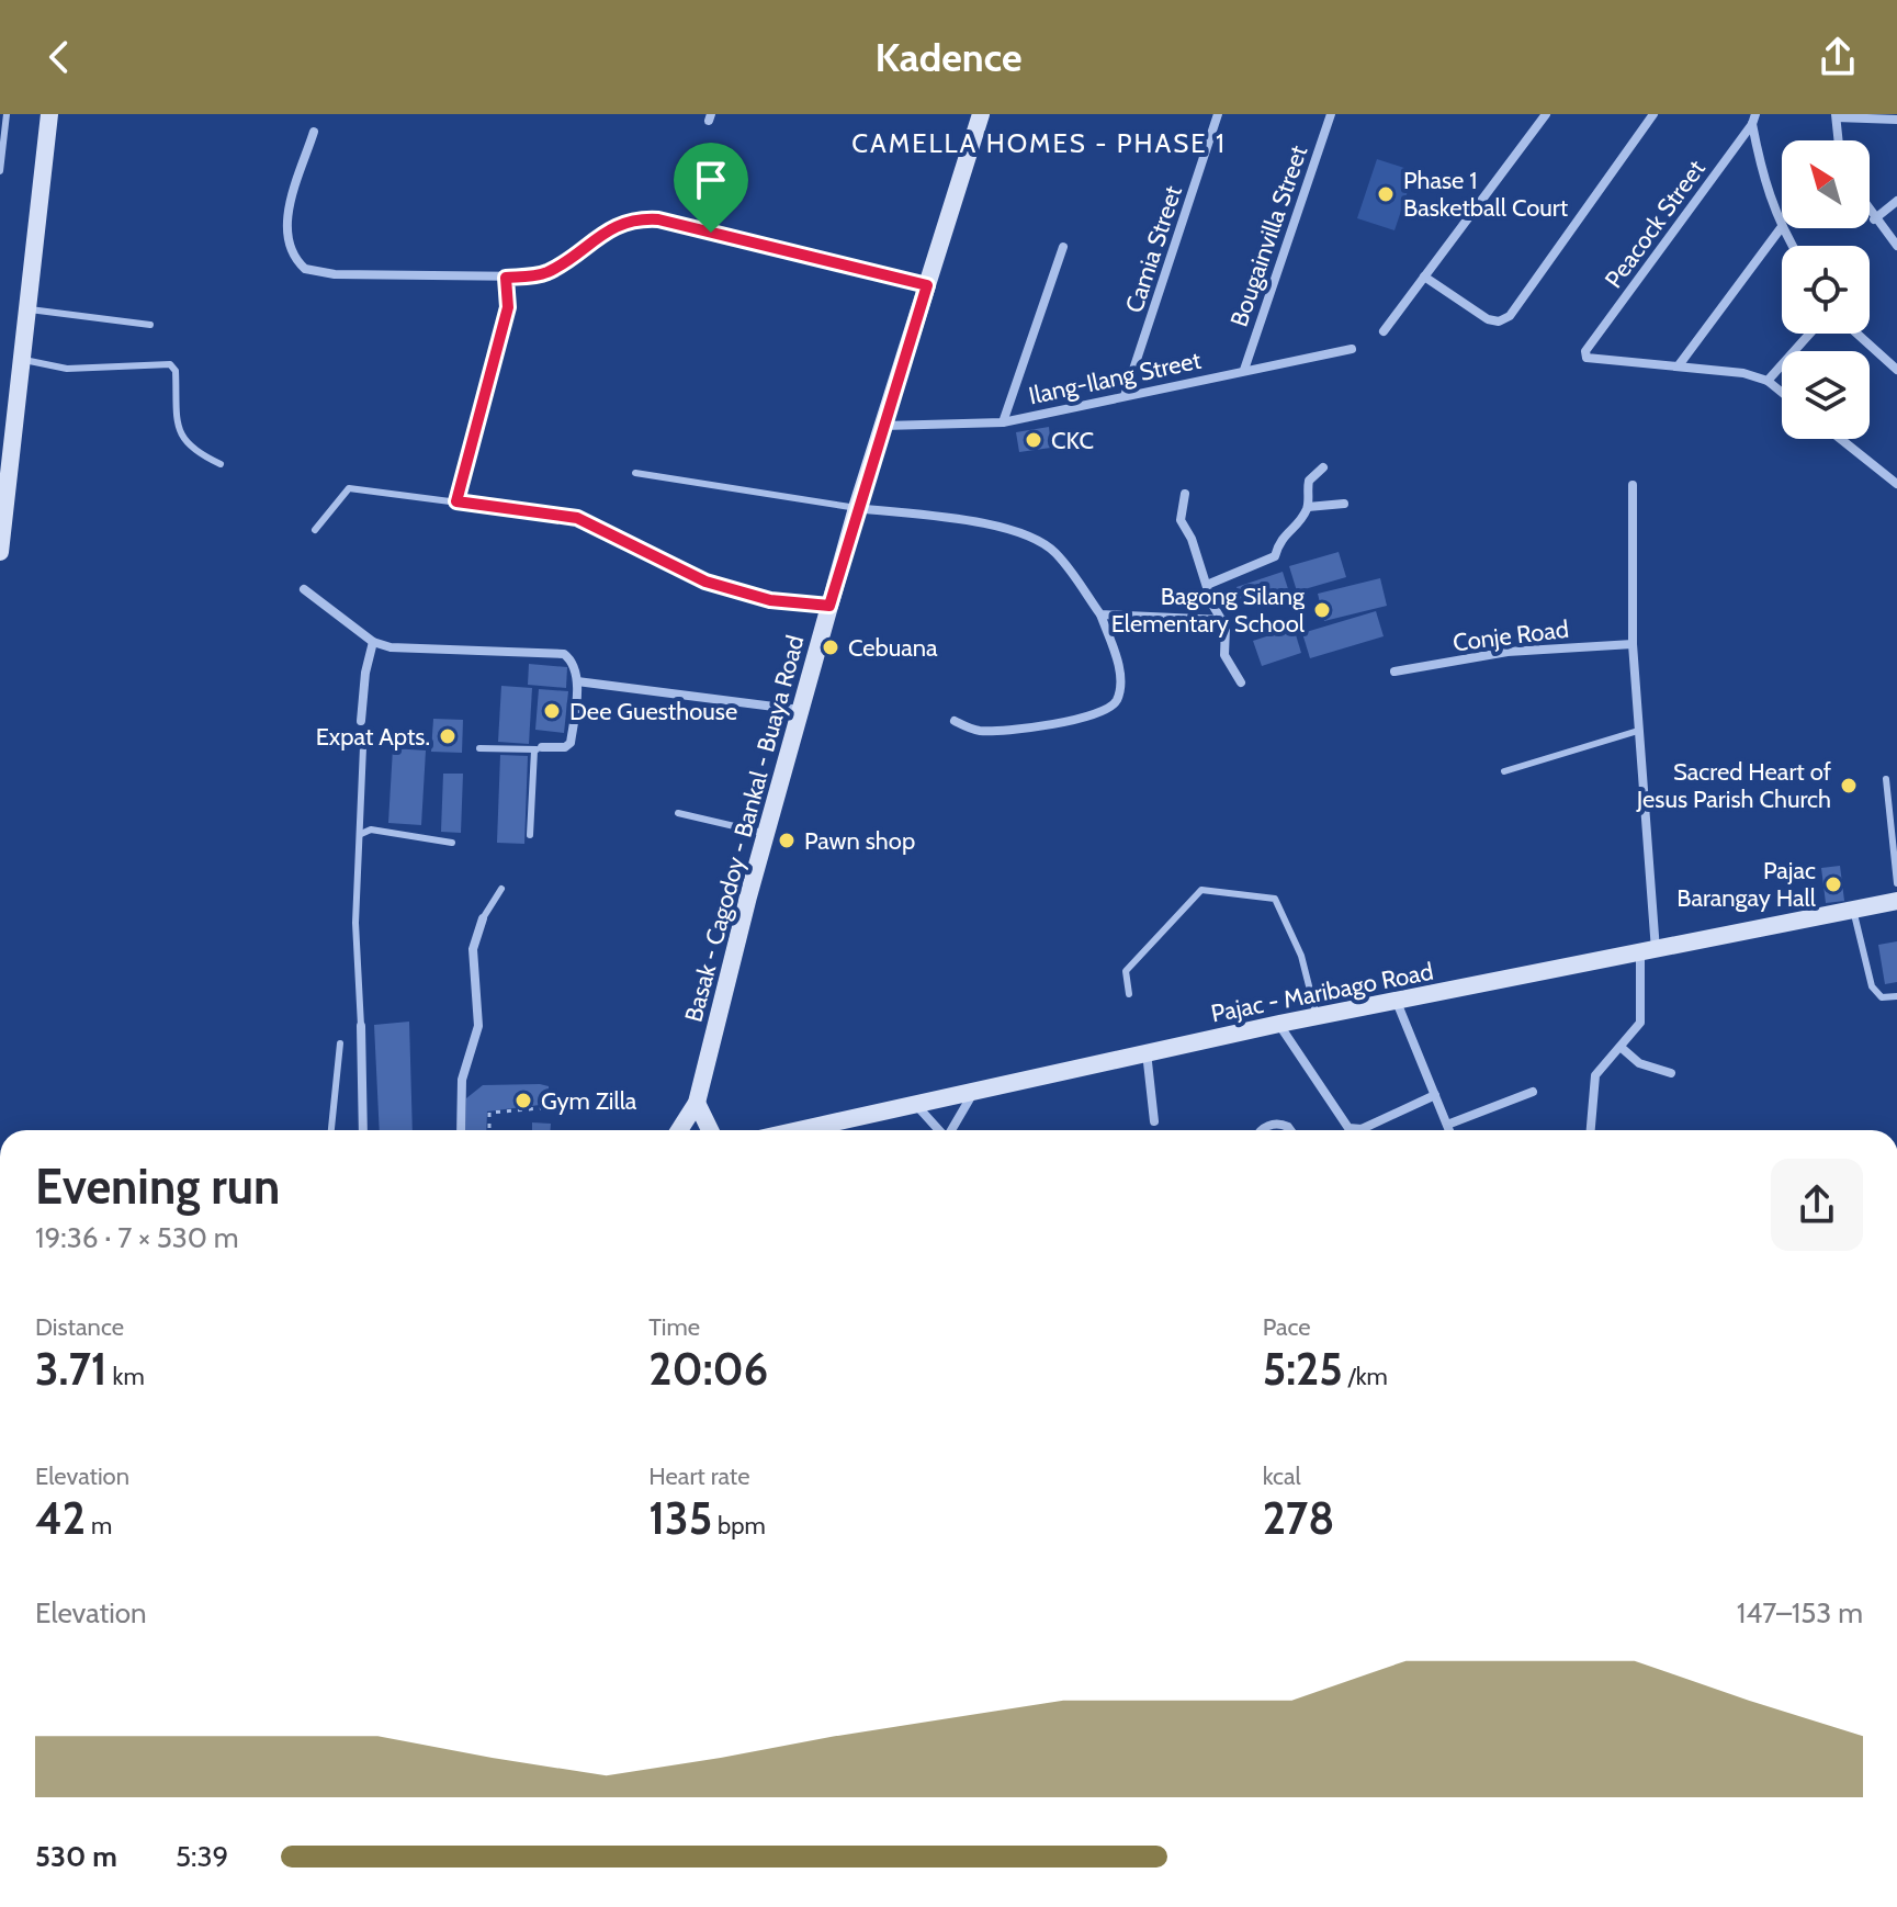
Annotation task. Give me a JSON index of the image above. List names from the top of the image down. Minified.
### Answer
{"streets":{"street":["Peacock Street","Bougainvilla Street","Camia Street","Ilang-Ilang Street","Conje Road","Basak - Cagodoy - Bankal - Buaya Road","Pajac - Maribago Road"]},"crossings":[["Bougainvilla Street","Ilang-Ilang Street"],["Camia Street","Ilang-Ilang Street"],["Ilang-Ilang Street","Basak - Cagodoy - Bankal - Buaya Road"]],"districts":["CAMELLA HOMES - PHASE 1"],"places":["Phase 1 Basketball Court","CKC","Bagong Silang Elementary School","Cebuana","Dee Guesthouse","Expat Apts.","Sacred Heart of Jesus Parish Church","Pawn shop","Pajac Barangay Hall","Gym Zilla"],"north":"top left","page":{"header":"Kadence","heading":["Evening run","19:36 · 7 × 530 m"],"stats":[["Distance","3.71 km"],["Time","20:06"],["Pace","5:25 /km"],["Elevation","42 m"],["Heart rate","135 bpm"],["kcal","278"]],"chart":["Elevation","147–153 m"],"list":[{"name":"530 m","note":"5:39"}]}}
